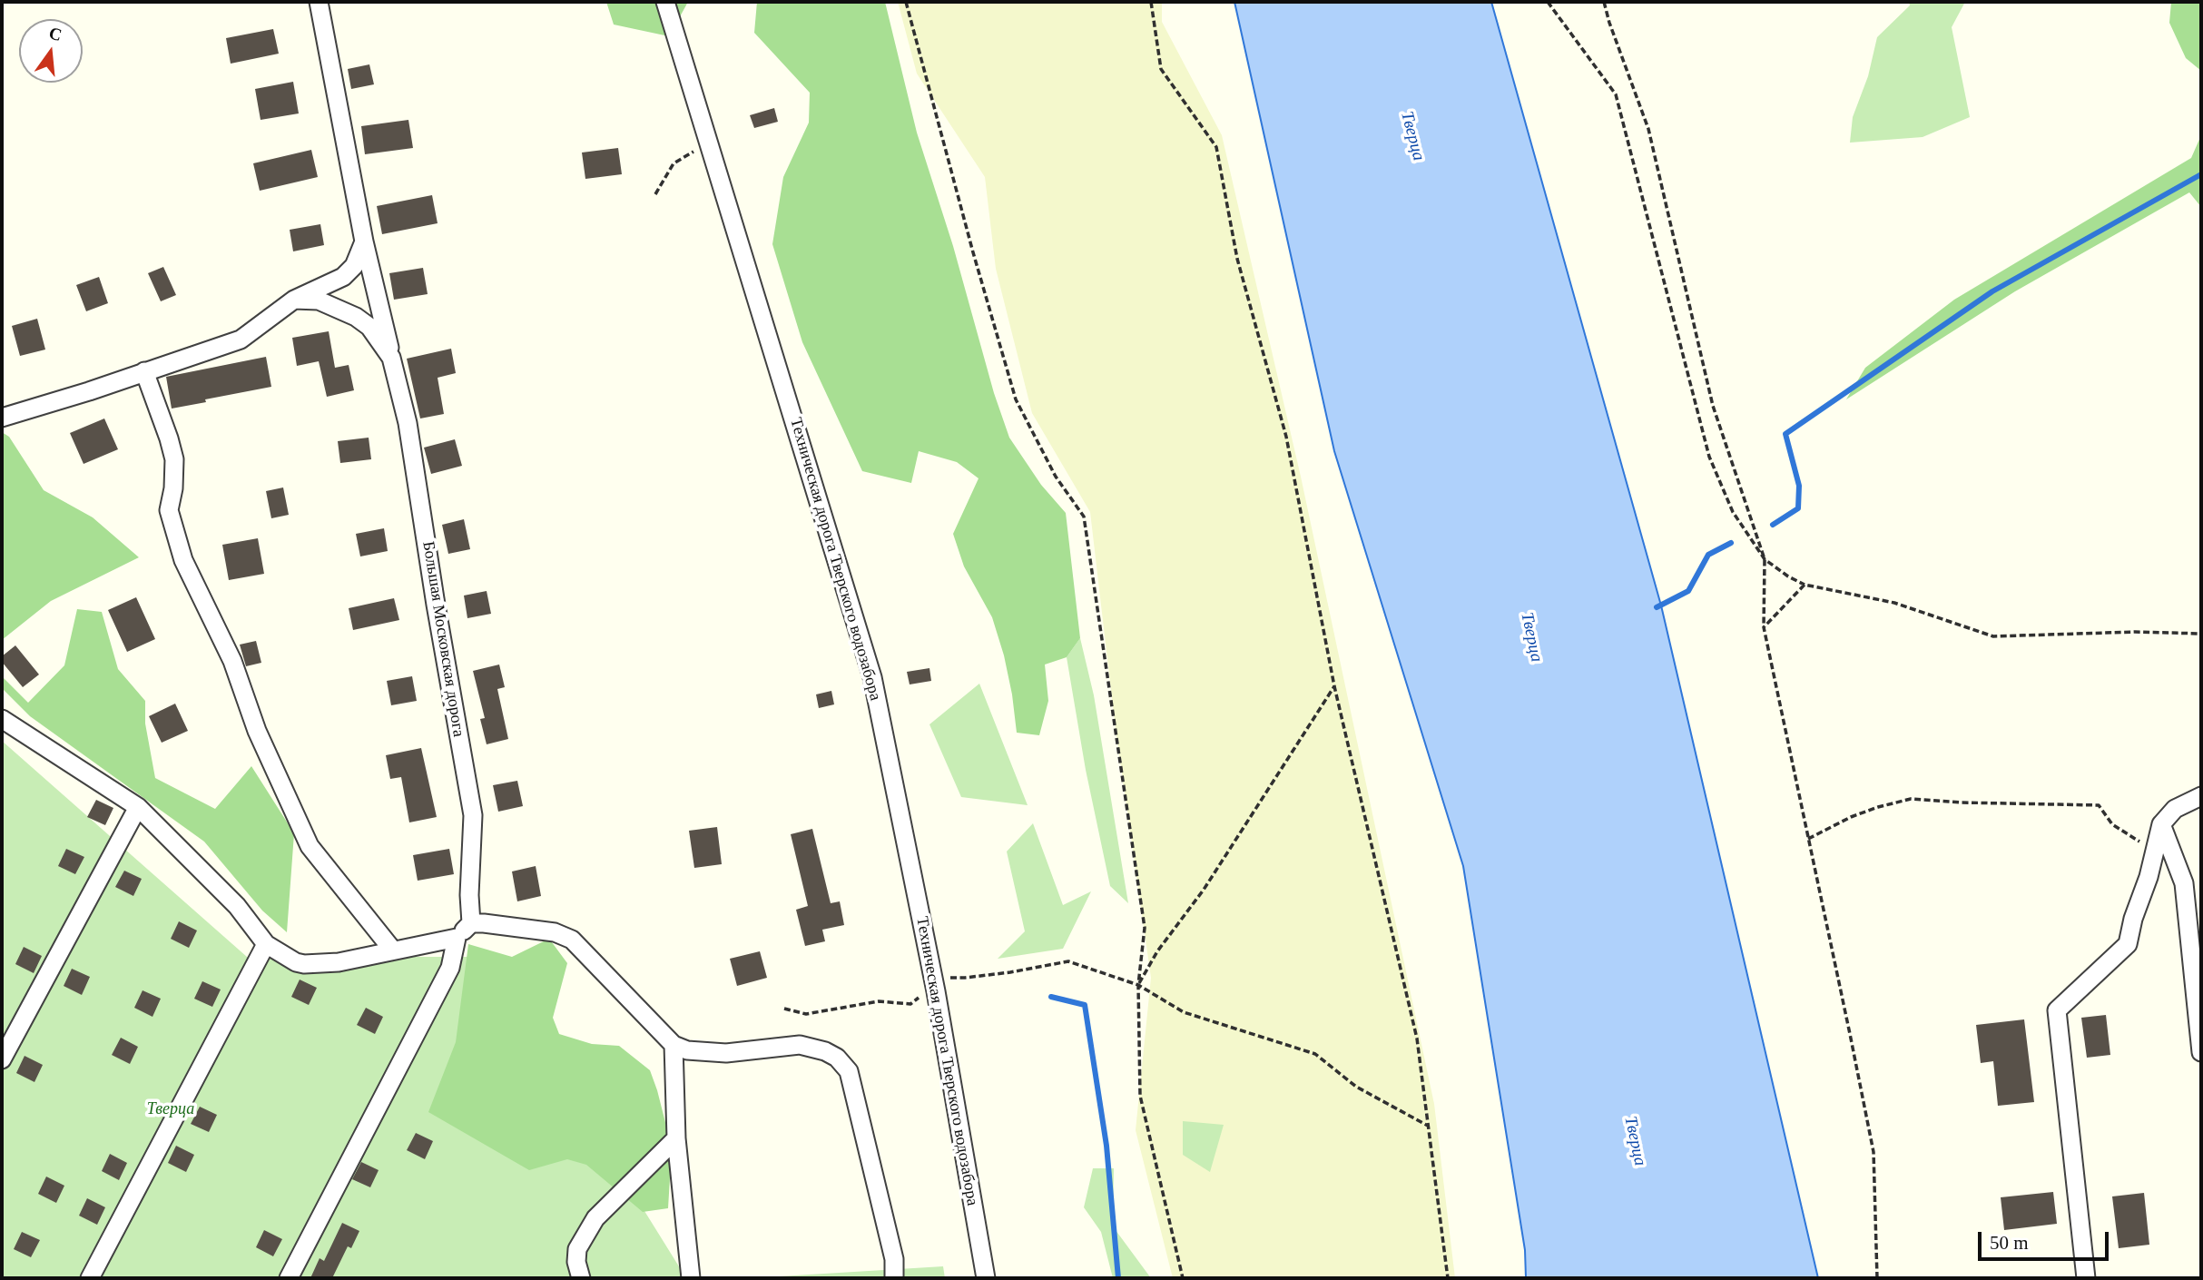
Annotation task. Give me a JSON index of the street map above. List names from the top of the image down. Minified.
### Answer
{"streets":{"street":["Техническая дорога Тверского водозабора","Большая Московская дорога"]},"water":["Тверца"],"parks":["Тверца"],"scale_bar":"50 m","north":"top"}
